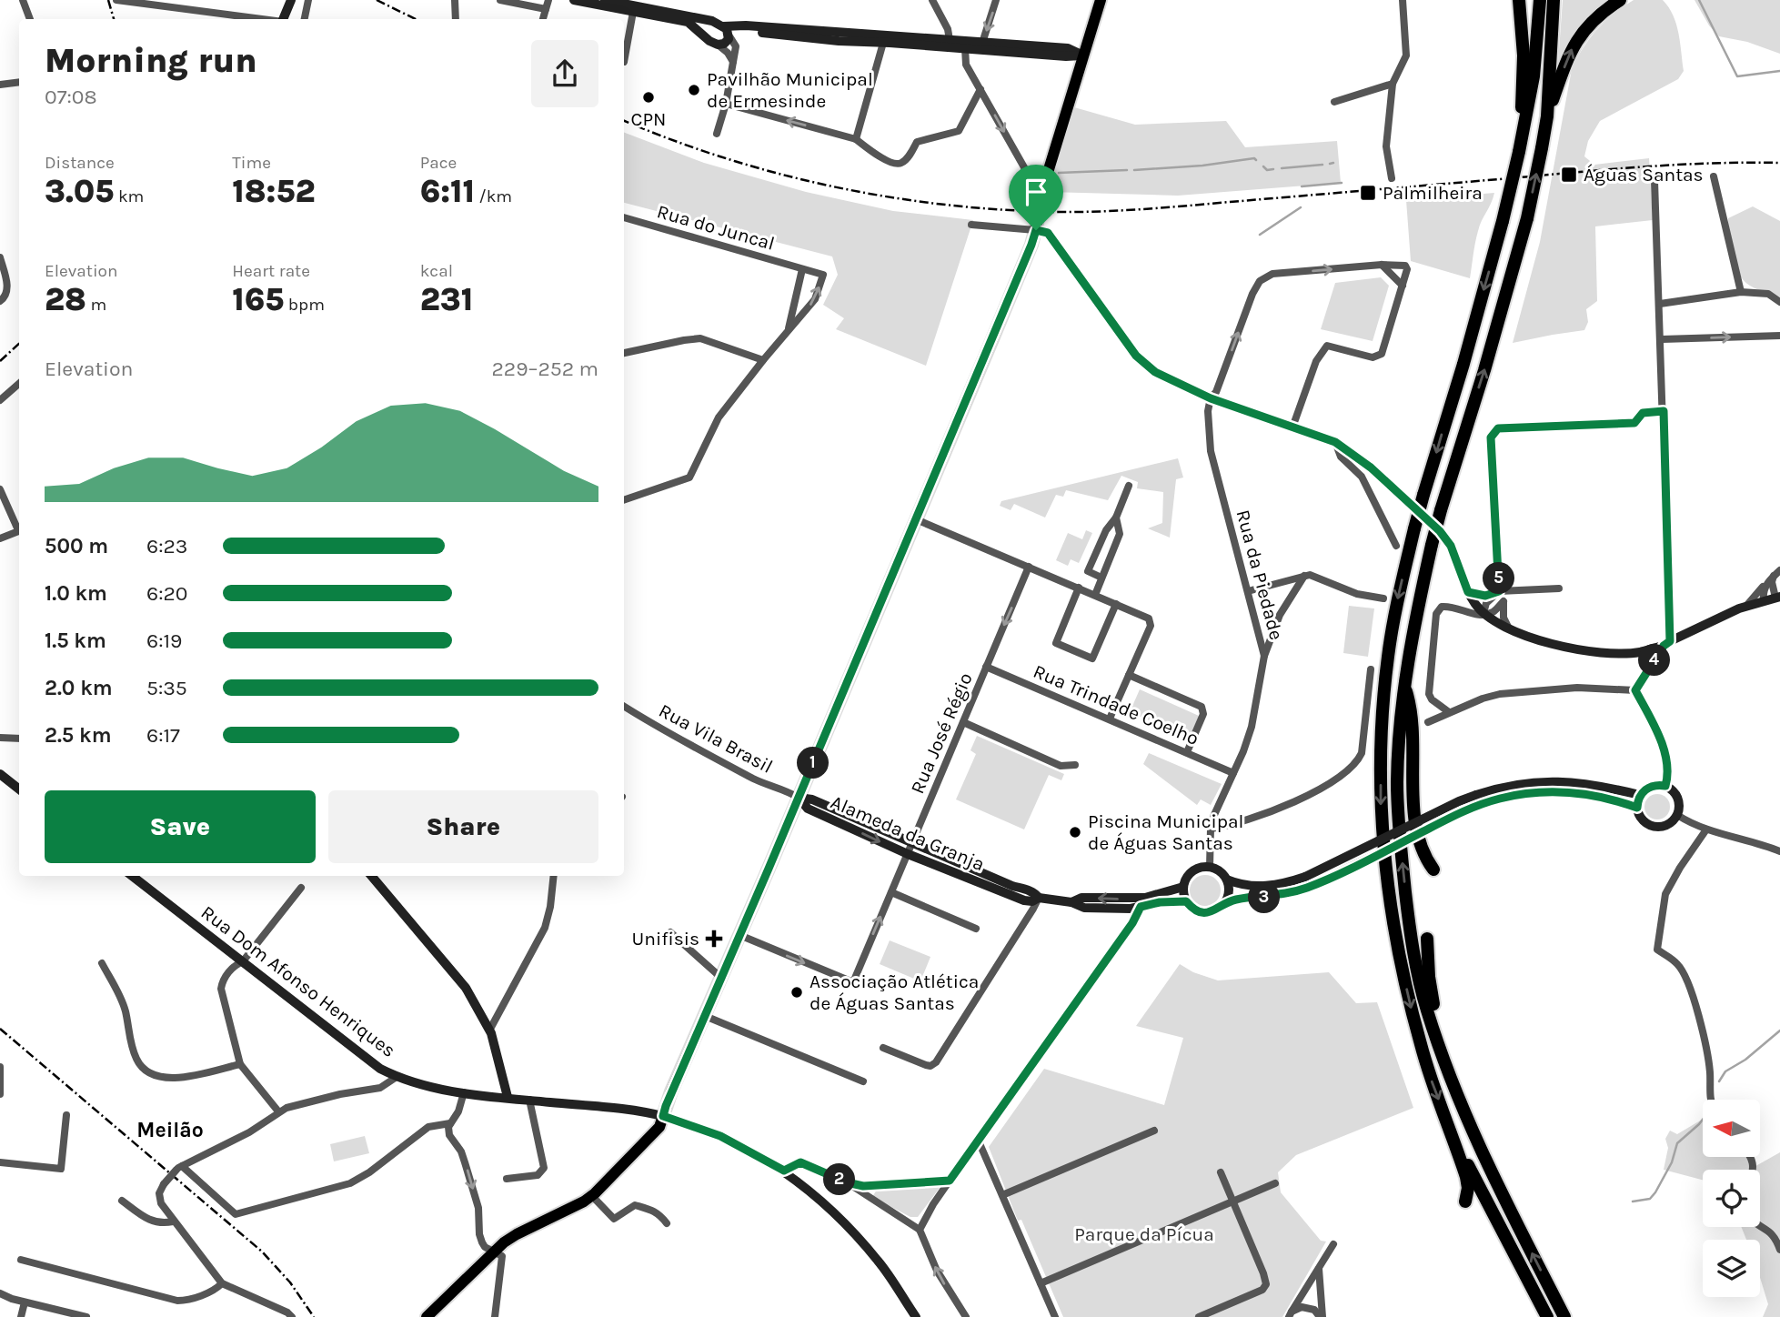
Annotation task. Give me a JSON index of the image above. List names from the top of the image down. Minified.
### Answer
{"streets":{"street":["Rua do Juncal","Rua da Piedade","Rua Trindade Coelho","Rua José Régio","Rua Vila Brasil","Alameda da Granja","Rua Dom Afonso Henriques"]},"crossings":[["Rua da Piedade","Rua Trindade Coelho"],["Rua da Piedade","Alameda da Granja"],["Rua Trindade Coelho","Rua José Régio"],["Rua José Régio","Alameda da Granja"],["Rua Vila Brasil","Alameda da Granja"]],"districts":["Meilão"],"parks":["Parque da Pícua"],"places":{"other":["Pavilhão Municipal de Ermesinde","CPN","Piscina Municipal de Águas Santas","Associação Atlética de Águas Santas"],"transit":["Águas Santas","Palmilheira"],"health":["Unifisis"]},"north":"left","page":{"heading":["Morning run","07:08"],"stats":[["Distance","3.05 km"],["Time","18:52"],["Pace","6:11 /km"],["Elevation","28 m"],["Heart rate","165 bpm"],["kcal","231"]],"chart":["Elevation","229–252 m"],"list":[{"name":"500 m","note":"6:23"},{"name":"1.0 km","note":"6:20"},{"name":"1.5 km","note":"6:19"},{"name":"2.0 km","note":"5:35"},{"name":"2.5 km","note":"6:17"}],"pins":["5","4","1","3","2"],"buttons":["Save","Share"]}}
